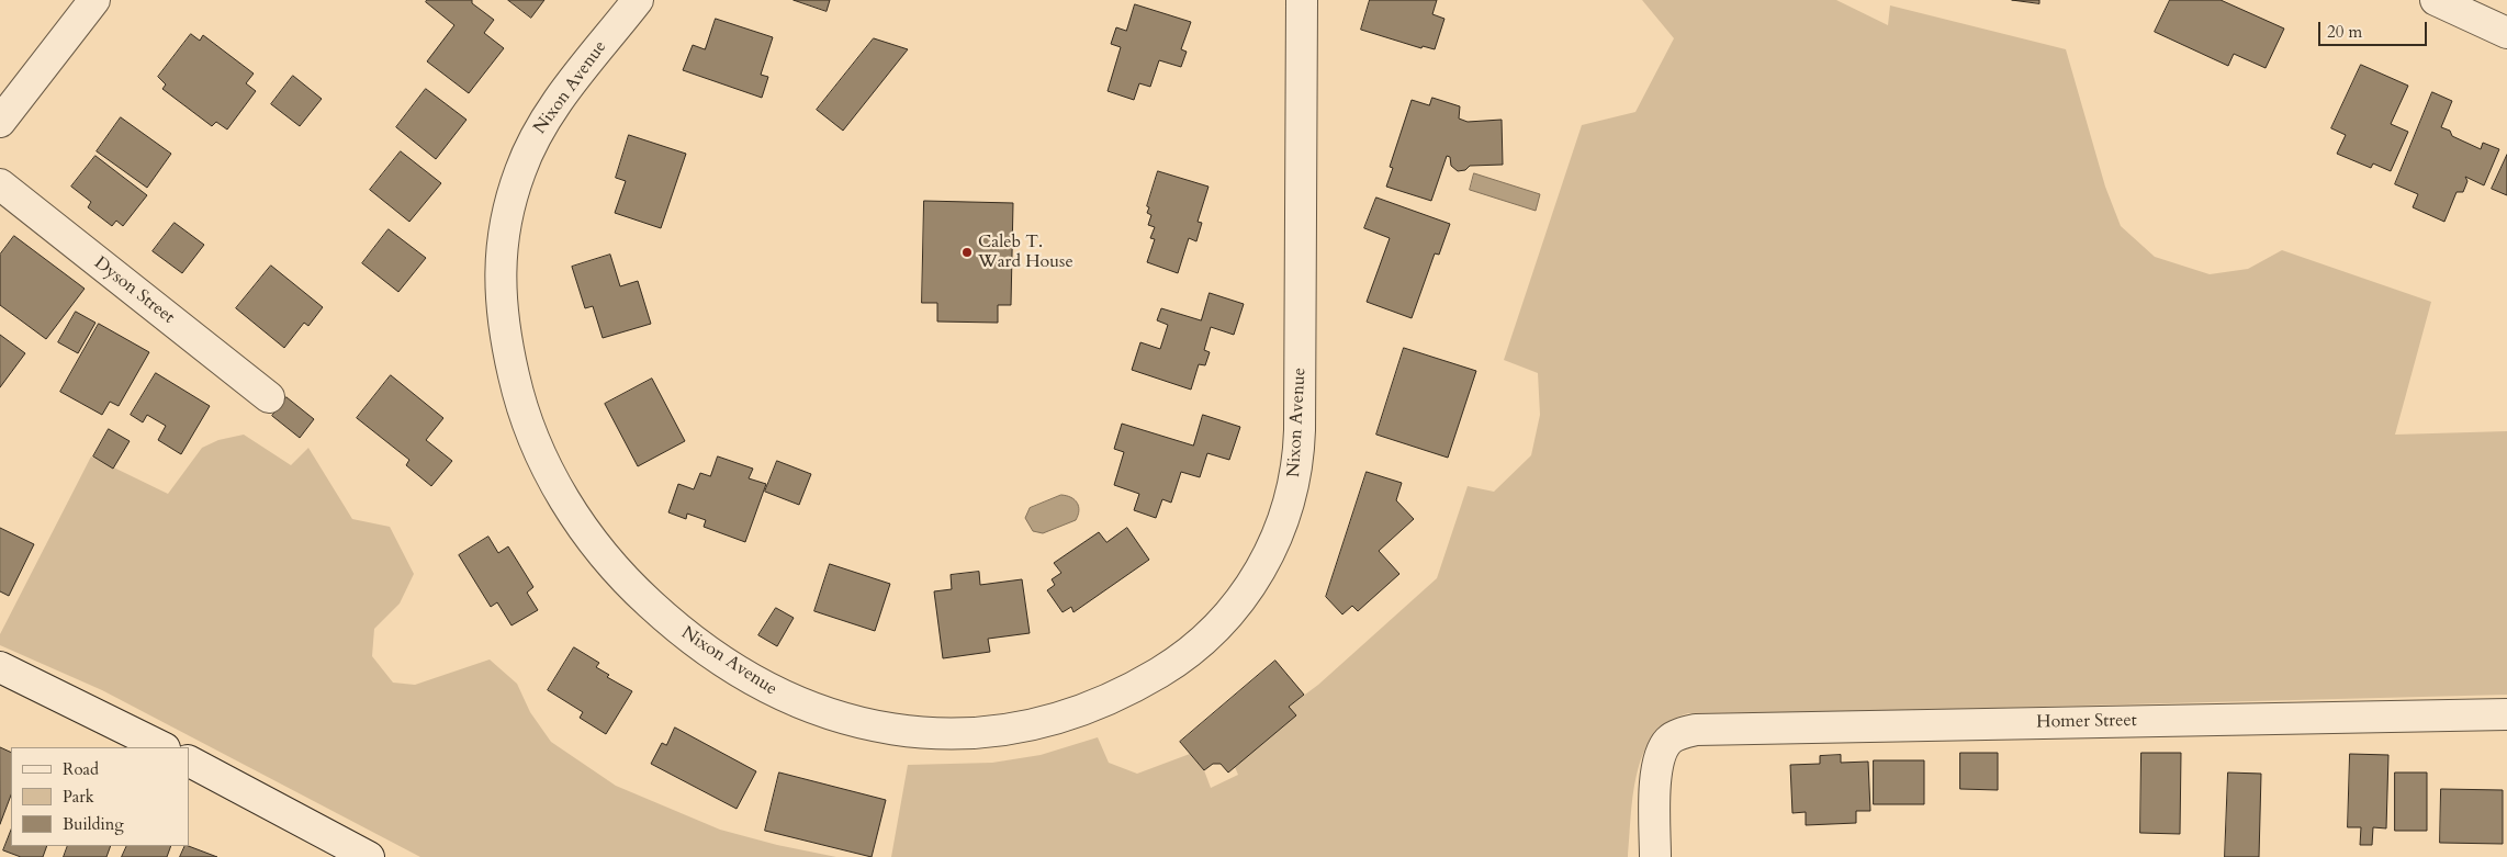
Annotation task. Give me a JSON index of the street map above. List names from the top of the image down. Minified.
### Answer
{"streets":{"street":["Nixon Avenue","Dyson Street","Homer Street"]},"places":["Caleb T. Ward House"],"legend":["Road","Park","Building"],"scale_bar":"20 m"}
